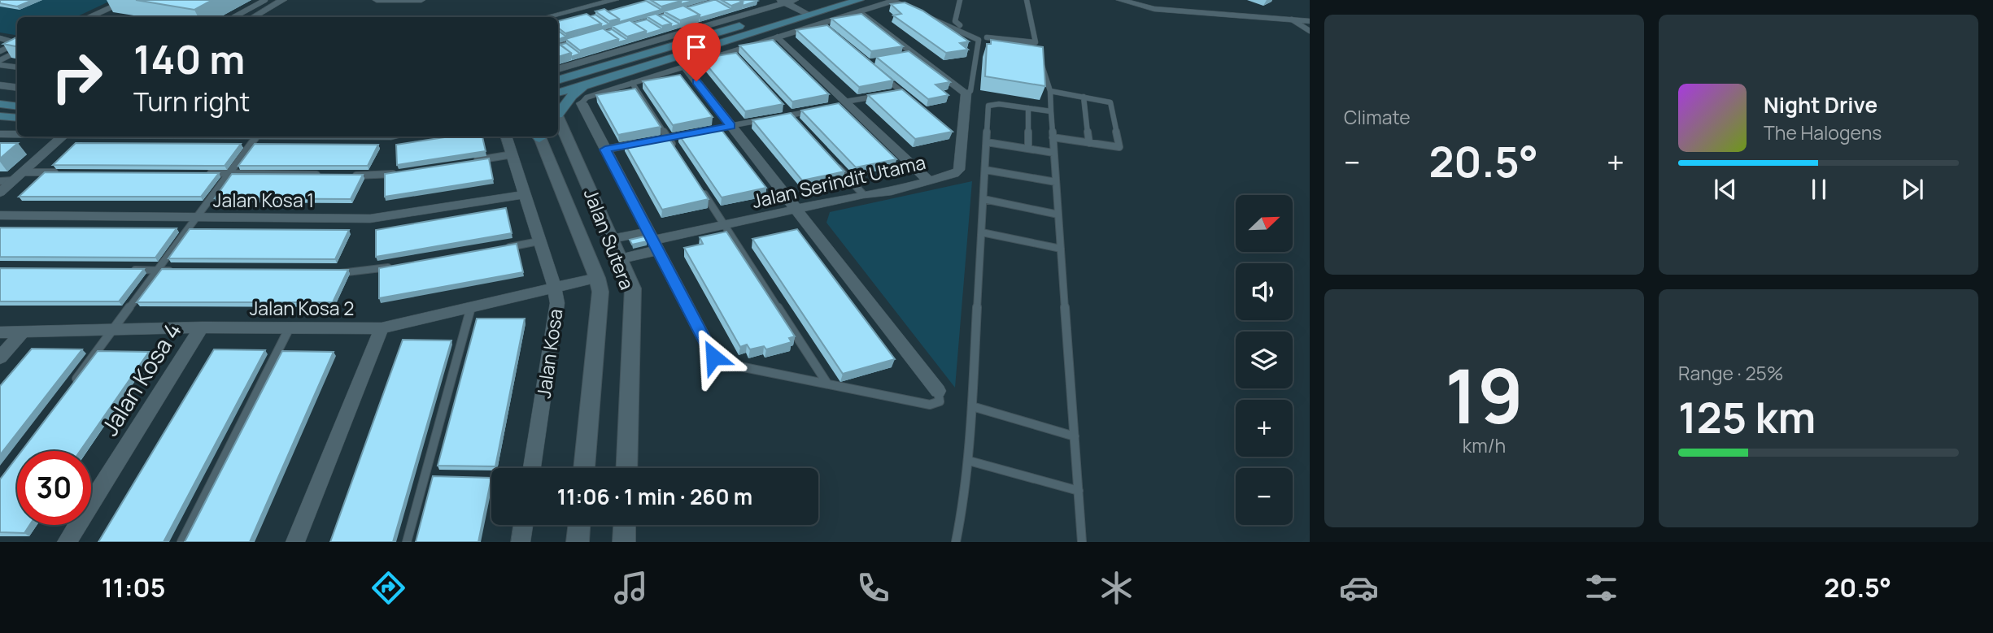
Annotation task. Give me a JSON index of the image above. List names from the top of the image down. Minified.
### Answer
{"streets":{"street":["Jalan Serindit Utama","Jalan Kosa 1","Jalan Sutera","Jalan Kosa 2","Jalan Kosa","Jalan Kosa 4"]},"crossings":[["Jalan Kosa 1","Jalan Kosa"],["Jalan Sutera","Jalan Kosa 2"],["Jalan Kosa 2","Jalan Kosa"],["Jalan Kosa 2","Jalan Kosa 4"]],"north":"top right","page":{"tile":["Climate",["19","km/h"],["Range · 25%","125 km"]],"turn":["140 m","Turn right"],"song":["Night Drive","The Halogens"],"heat":["−","20.5°","+"],"map_buttons":["+","−"],"limit":"30","trip":"11:06 · 1 min · 260 m","tabs":["11:05","20.5°"]}}
